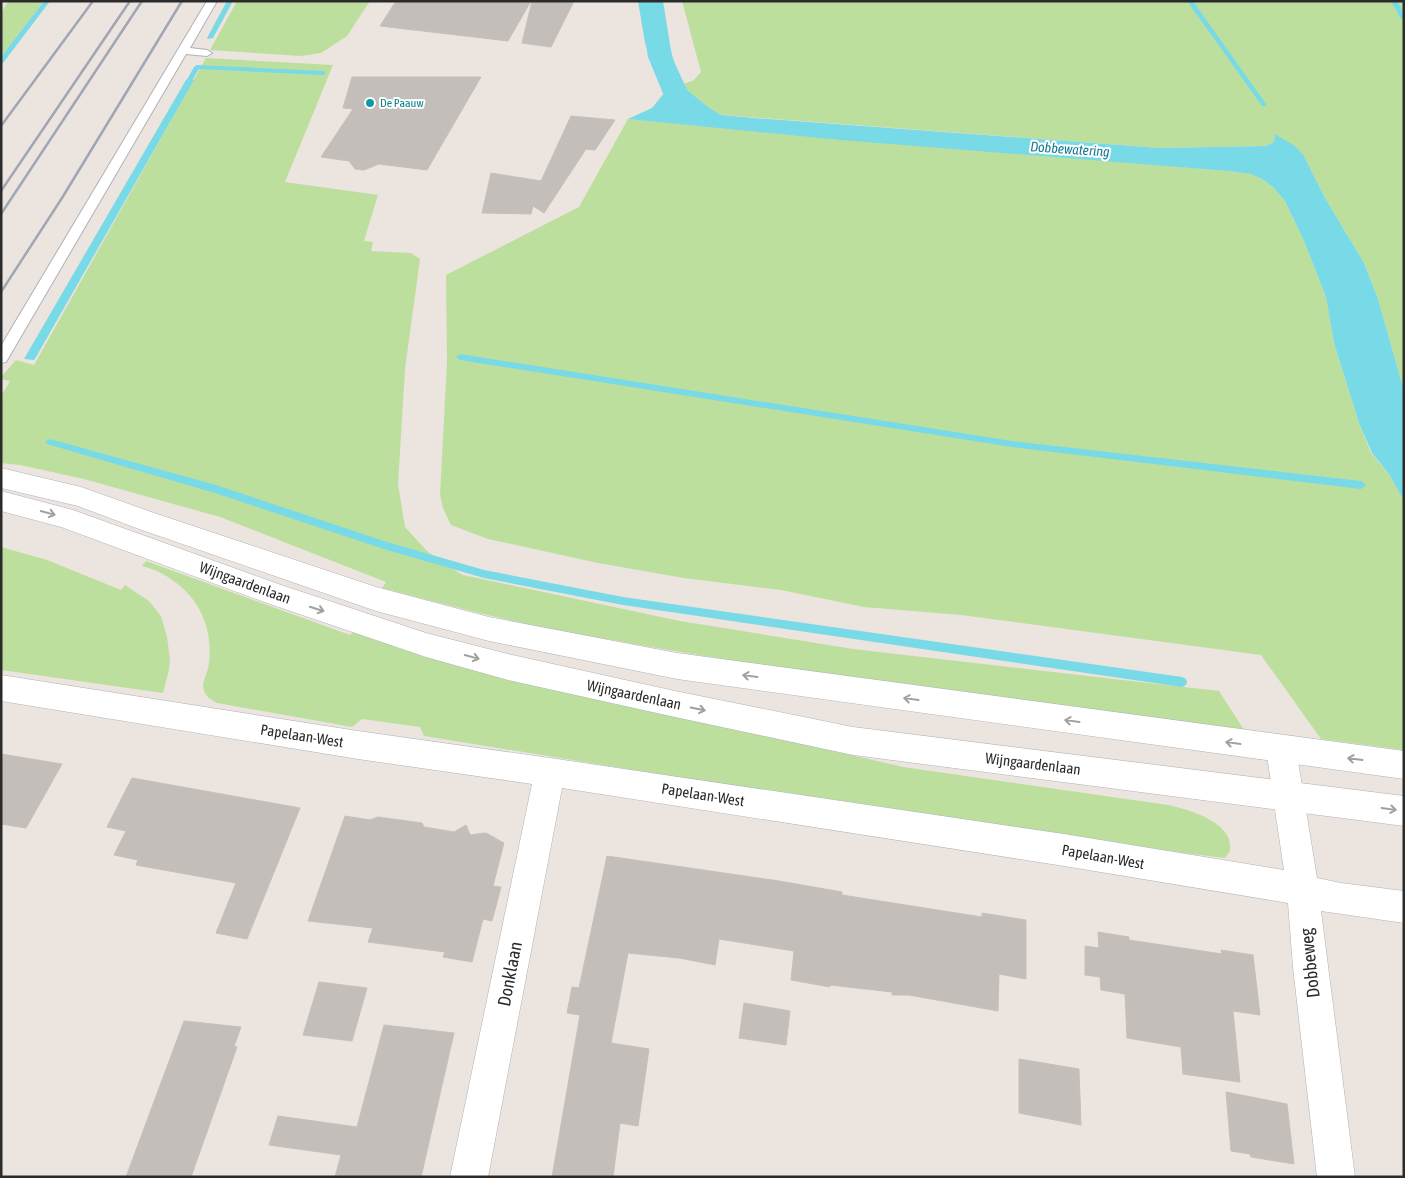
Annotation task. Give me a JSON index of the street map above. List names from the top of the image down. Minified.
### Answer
{"streets":{"main road":["Wijngaardenlaan","Papelaan-West","Dobbeweg","Donklaan"]},"crossings":[["Wijngaardenlaan","Dobbeweg"],["Papelaan-West","Dobbeweg"],["Papelaan-West","Donklaan"]],"water":["Dobbewatering"],"places":["De Paauw"]}
